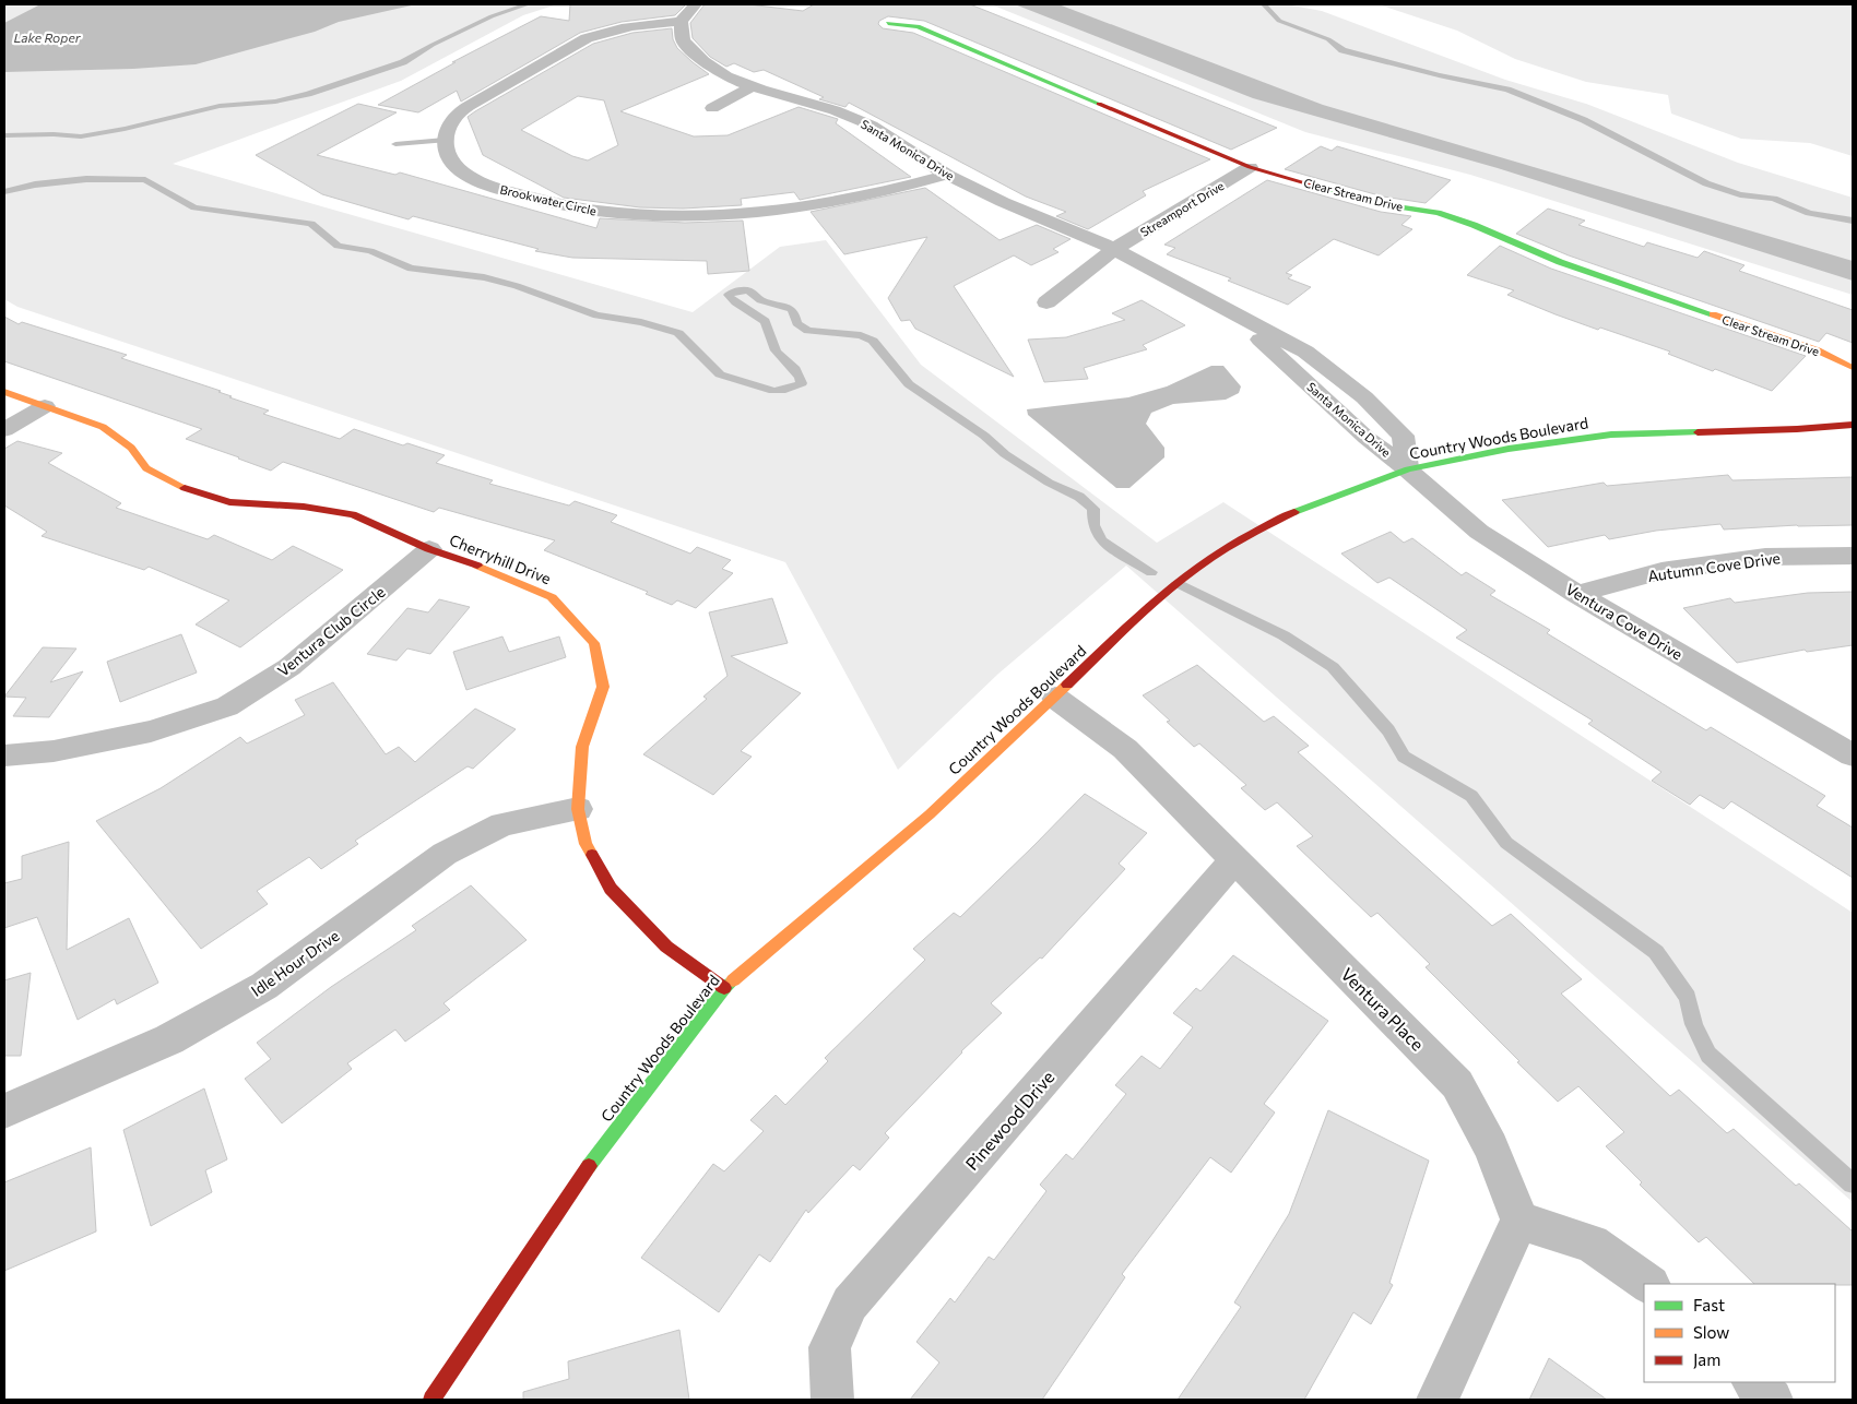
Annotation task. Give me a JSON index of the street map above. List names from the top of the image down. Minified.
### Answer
{"streets":{"street":["Santa Monica Drive","Clear Stream Drive","Brookwater Circle","Streamport Drive","Country Woods Boulevard","Cherryhill Drive","Autumn Cove Drive","Ventura Cove Drive","Ventura Club Circle","Idle Hour Drive","Ventura Place","Pinewood Drive"]},"crossings":[["Santa Monica Drive","Brookwater Circle"],["Santa Monica Drive","Streamport Drive"],["Santa Monica Drive","Country Woods Boulevard"],["Santa Monica Drive","Ventura Cove Drive"],["Clear Stream Drive","Streamport Drive"],["Country Woods Boulevard","Cherryhill Drive"],["Country Woods Boulevard","Ventura Cove Drive"],["Country Woods Boulevard","Ventura Place"],["Cherryhill Drive","Ventura Club Circle"],["Cherryhill Drive","Idle Hour Drive"],["Autumn Cove Drive","Ventura Cove Drive"],["Ventura Place","Pinewood Drive"]],"water":["Lake Roper"],"legend":["Fast","Slow","Jam"]}
